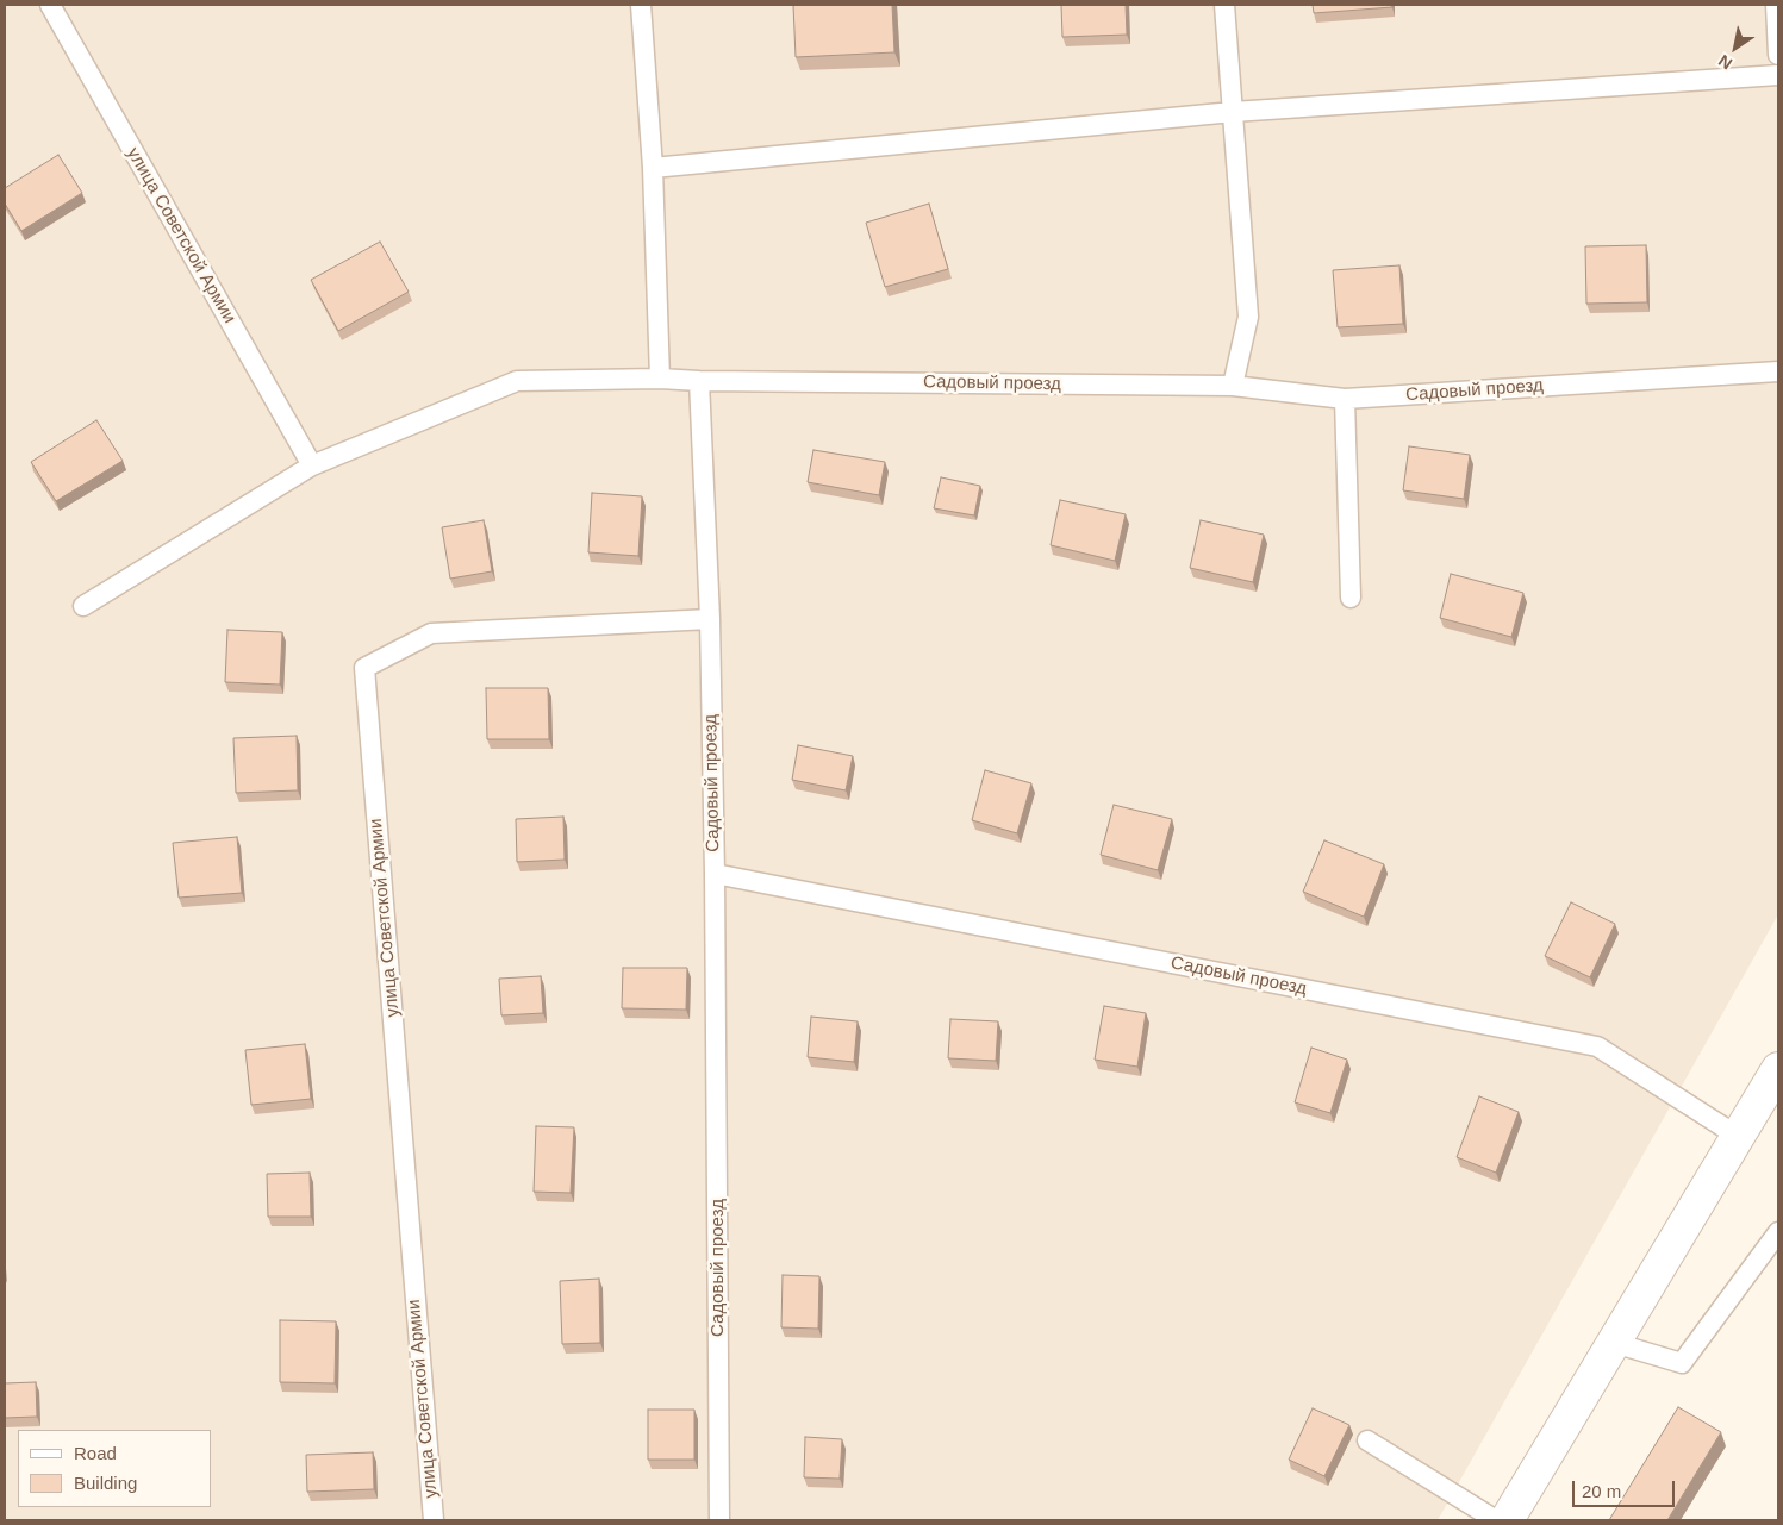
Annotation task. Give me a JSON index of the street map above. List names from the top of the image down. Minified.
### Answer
{"streets":{"lane":["улица Советской Армии","Садовый проезд"]},"crossings":[["улица Советской Армии","Садовый проезд"]],"legend":["Road","Building"],"scale_bar":"20 m","north":"bottom left"}
